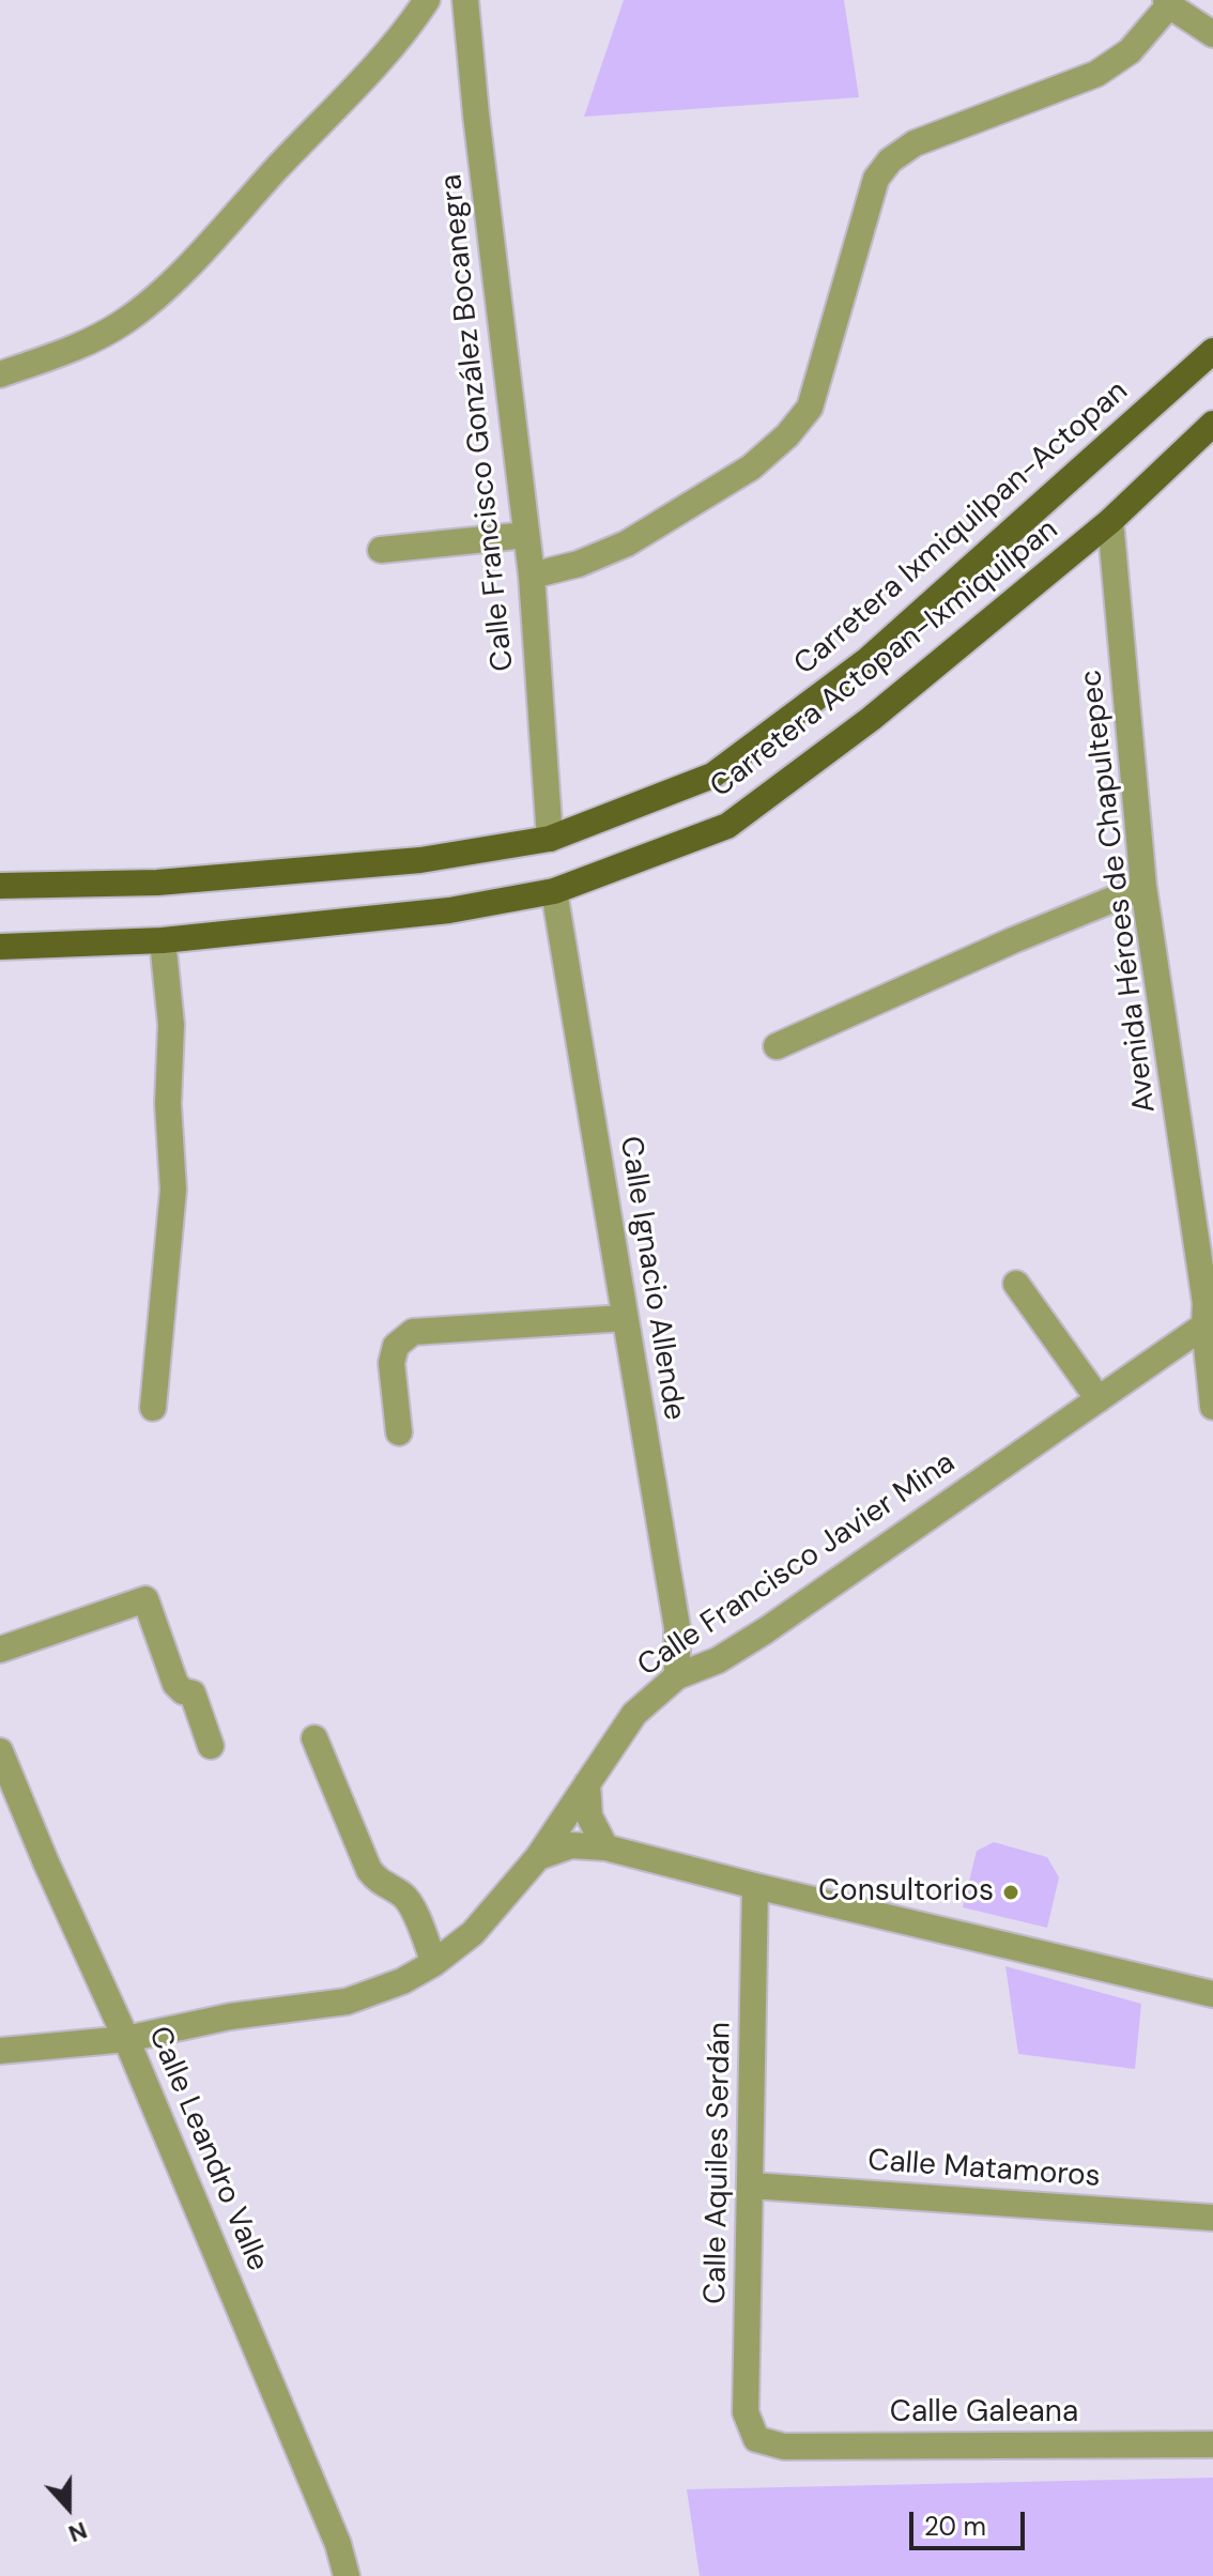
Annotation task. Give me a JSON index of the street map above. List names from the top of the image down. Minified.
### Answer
{"streets":{"main road":["Carretera Ixmiquilpan-Actopan","Carretera Actopan-Ixmiquilpan"],"street":["Calle Francisco González Bocanegra","Avenida Héroes de Chapultepec","Calle Ignacio Allende","Calle Francisco Javier Mina","Calle Leandro Valle","Calle Aquiles Serdán","Calle Matamoros","Calle Galeana"]},"crossings":[["Calle Francisco González Bocanegra","Carretera Ixmiquilpan-Actopan"],["Carretera Actopan-Ixmiquilpan","Avenida Héroes de Chapultepec"],["Carretera Actopan-Ixmiquilpan","Calle Ignacio Allende"],["Avenida Héroes de Chapultepec","Calle Francisco Javier Mina"],["Calle Ignacio Allende","Calle Francisco Javier Mina"],["Calle Francisco Javier Mina","Calle Leandro Valle"],["Calle Aquiles Serdán","Calle Matamoros"],["Calle Aquiles Serdán","Calle Galeana"]],"places":["Consultorios"],"scale_bar":"20 m","north":"bottom"}
